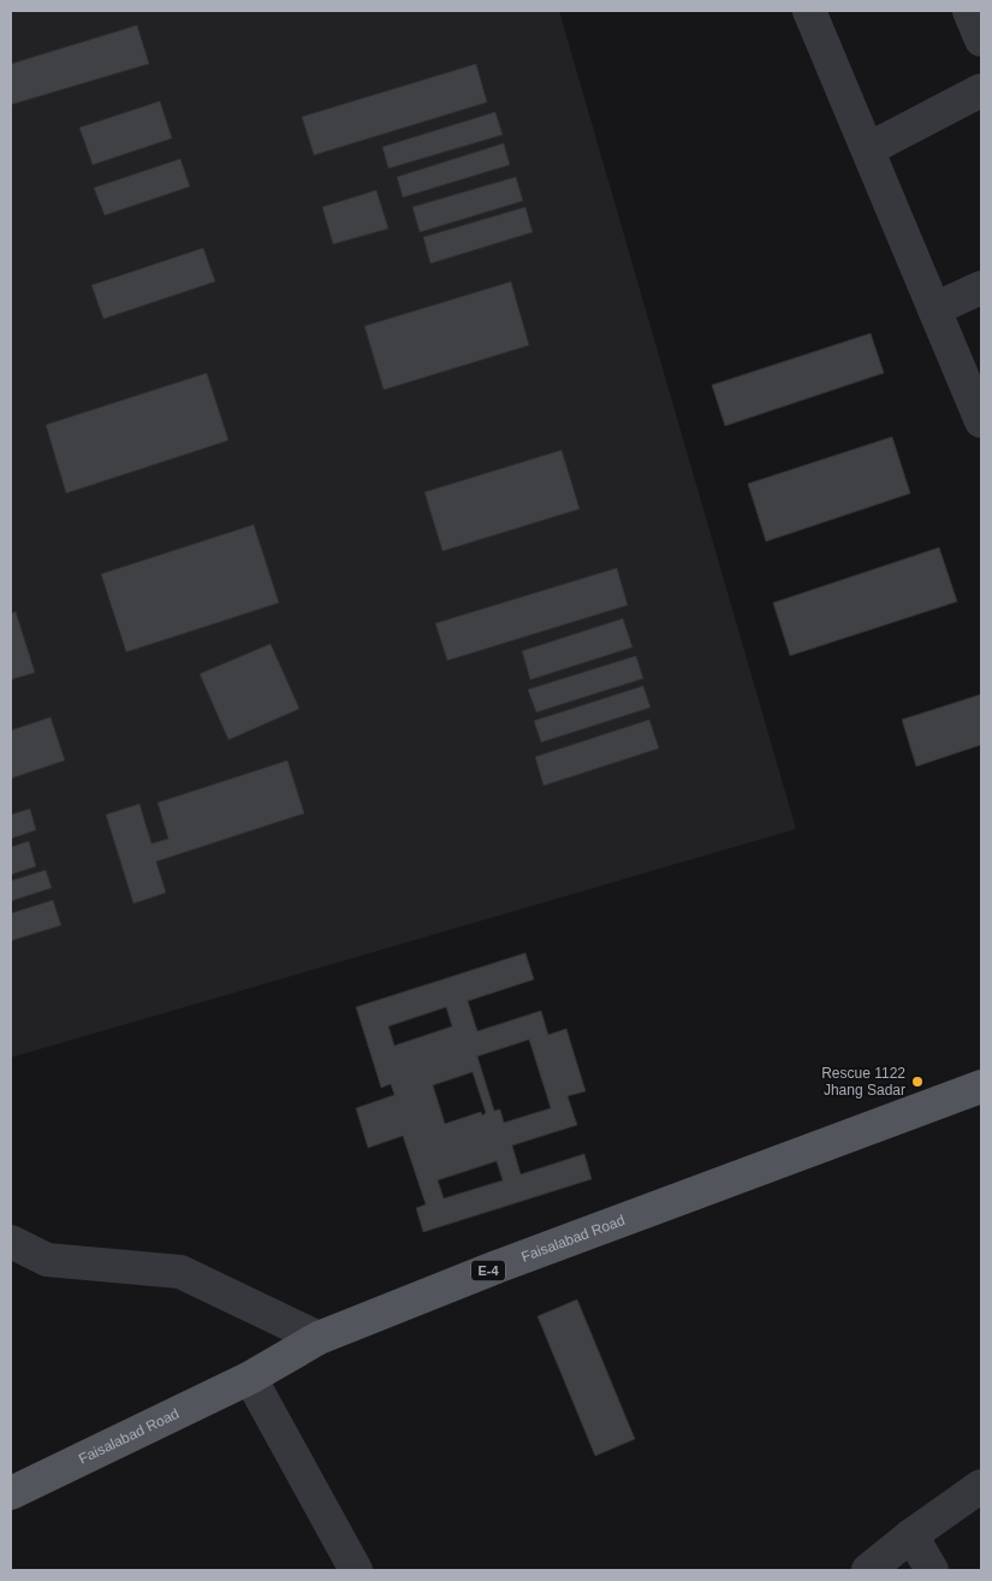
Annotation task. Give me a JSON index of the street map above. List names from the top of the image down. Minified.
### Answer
{"streets":{"main road":["Faisalabad Road","E-4"]},"places":["Rescue 1122 Jhang Sadar"]}
